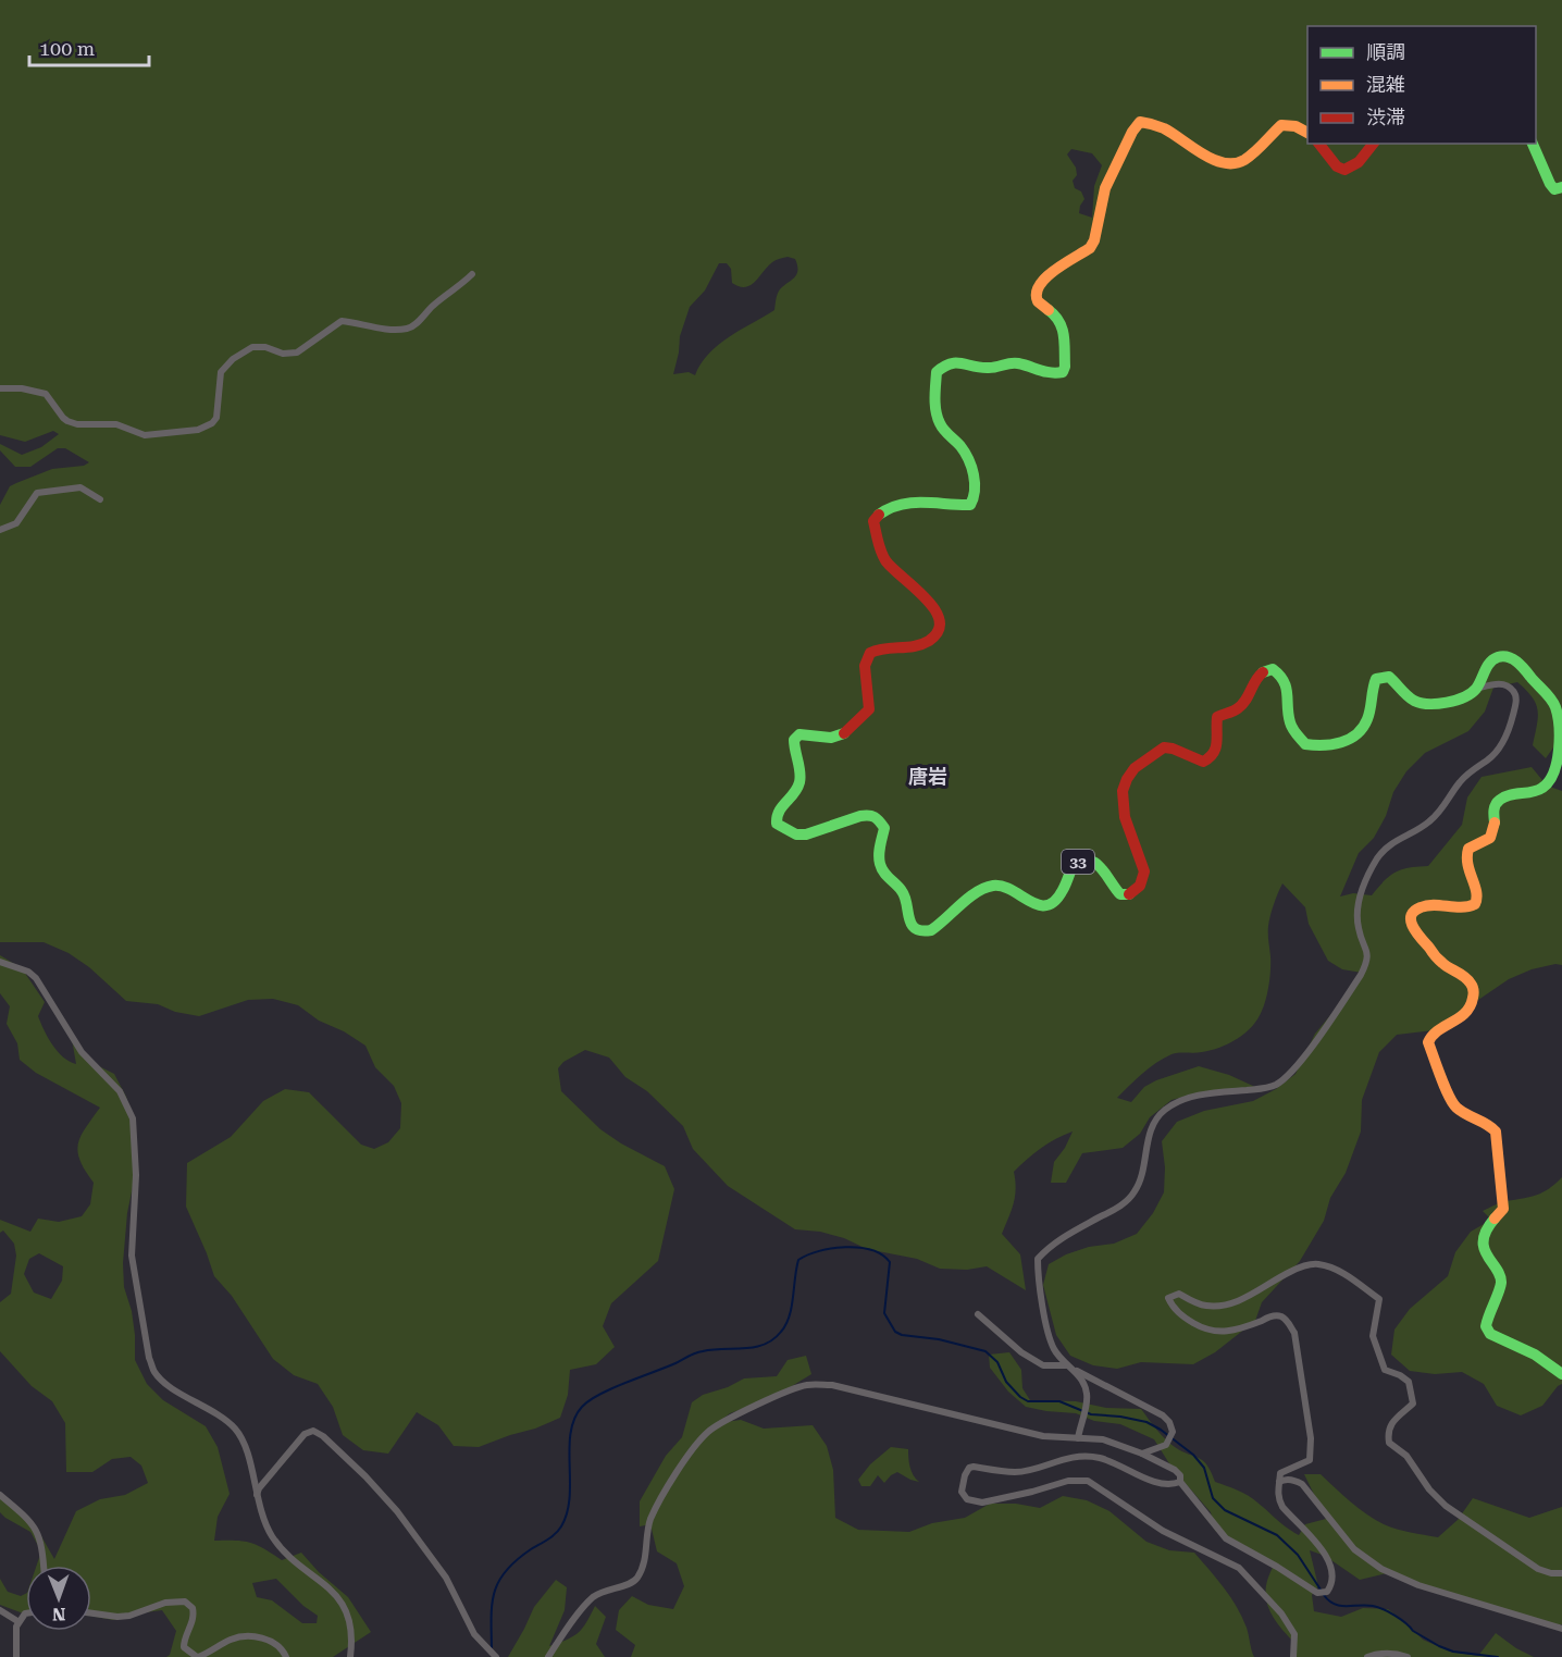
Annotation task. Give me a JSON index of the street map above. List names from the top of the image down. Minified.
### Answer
{"streets":{"main road":["33"]},"districts":["唐岩"],"legend":["順調","混雑","渋滞"],"scale_bar":"100 m","north":"bottom"}
